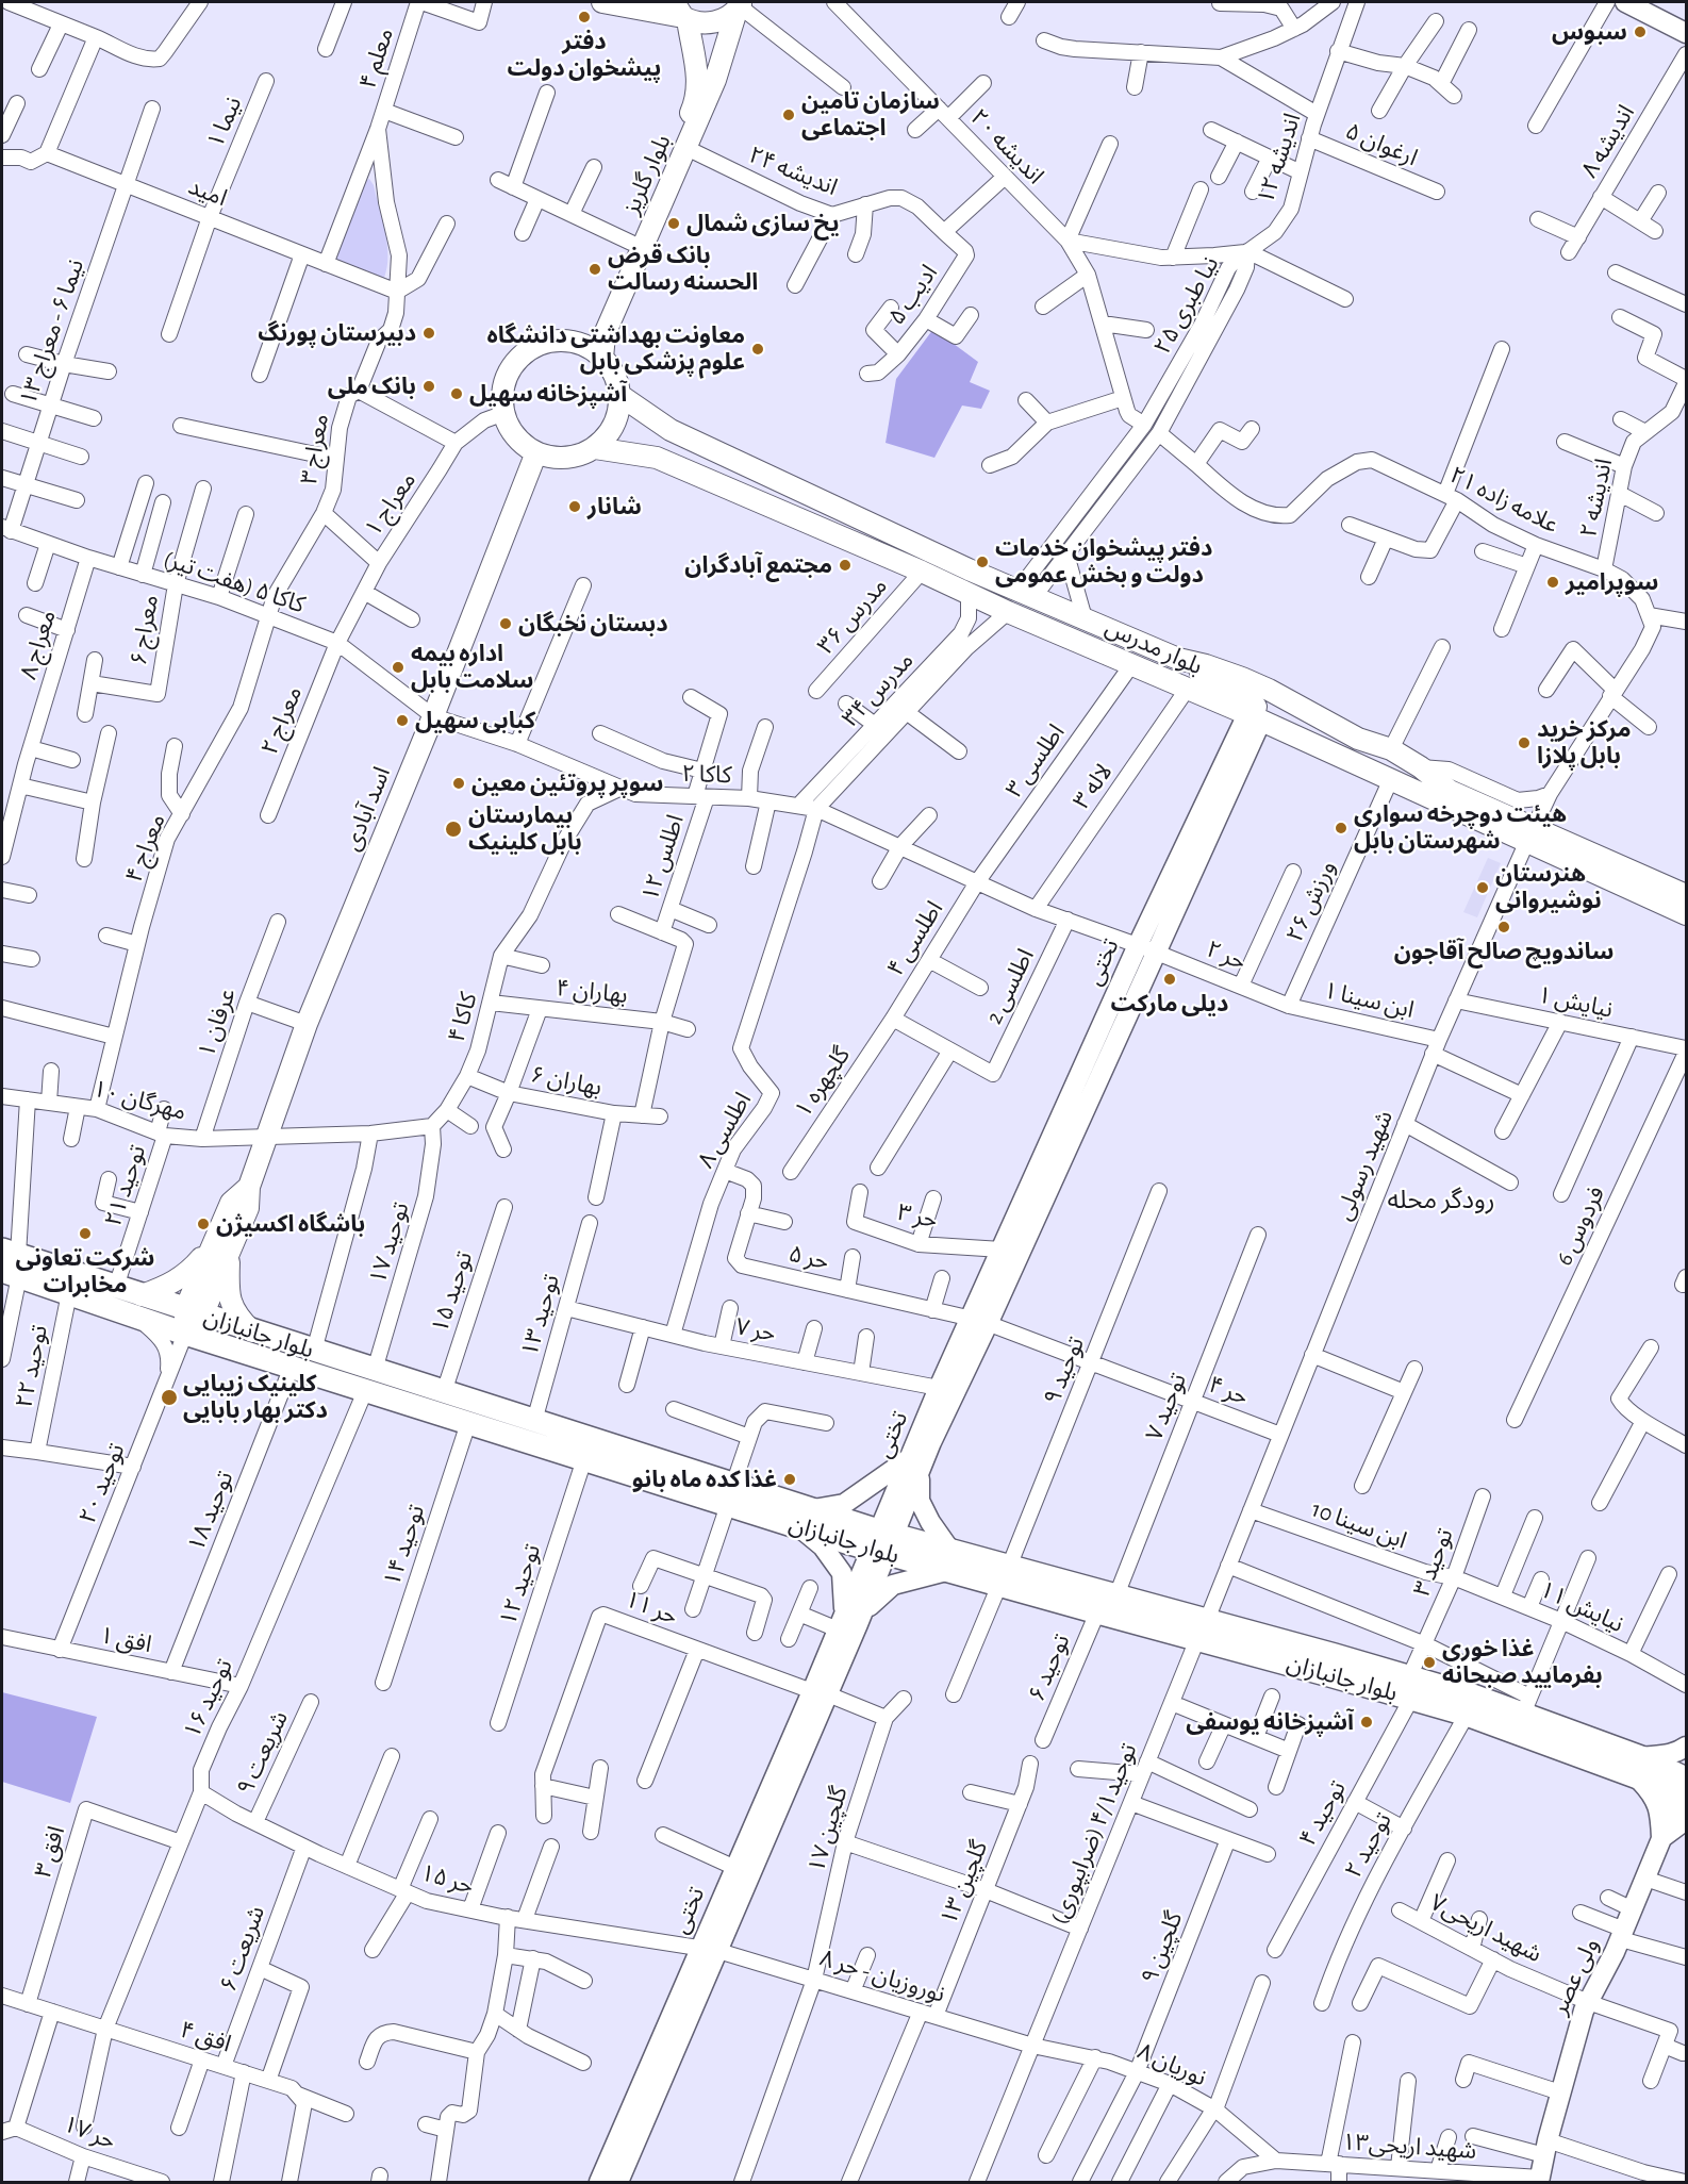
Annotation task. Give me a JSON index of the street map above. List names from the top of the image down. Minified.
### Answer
{"streets":{"highway":["بلوار جانبازان"],"main road":["بلوار گلریز","بلوار مدرس","اسد آبادی","تختی","ولی عصر"],"street":["معلم ۴","نیما ۱","اندیشه ۸","ارغوان ۵","اندیشه ۲۰","اندیشه ۱۲","اندیشه ۲۴","امید","ادیب ۵","نیا طبری ۲۵","نیما ۶ - معراج ۱۳","معراج ۳","اندیشه ۲","علامه زاده ۲۱","معراج ۱","کاکا ۵ (هفت تیر)","مدرس ۳۶","معراج ۶","معراج ۸","مدرس ۳۴","معراج ۲","اطلسی ۳","کاکا ۲","لاله ۳","معراج ۴","اطلس ۱۲","ورزش ۲۶","اطلسی ۴","حر ۲","اطلسی 2","بهاران ۴","ابن سینا ۱","نیایش ۱","کاکا ۴","عرفان ۱","بهاران ۶","گلچهره ۱","مهرگان ۱۰","اطلسی ۸","شهید رسولی","توحید ۲۱","حر ۳","فردوس 6","توحید ۱۷","حر ۵","توحید ۱۵","توحید ۱۳","حر ۷","توحید ۲۲","توحید ۹","حر ۴","توحید ۷","توحید ۲۰","توحید ۱۸","ابن سینا 10","توحید ۱۴","توحید ۳","توحید ۱۲","نیایش ۱۱","حر ۱۱","افق ۱","توحید ۶","توحید ۱۶","شریعت ۹","توحید ۴","گلچین ۱۷","توحید۴/۱ (ضرابپوری)","توحید ۲","افق ۳","حر ۱۵","گلچین ۱۳","شهید اریحی۷","گلچین ۹","شریعت ۶","نوروزیان - حر ۸","افق ۴","نوریان ۸","حر ۱۷","شهید اریحی۱۳"]},"crossings":[["معلم ۴","امید"],["معلم ۴","معراج ۳"],["نیما ۱","امید"],["ارغوان ۵","اندیشه ۱۲"],["اندیشه ۱۲","نیا طبری ۲۵"],["اندیشه ۲۴","بلوار گلریز"],["اندیشه ۲۴","ادیب ۵"],["بلوار گلریز","معراج ۱"],["بلوار گلریز","بلوار مدرس"],["بلوار گلریز","اسد آبادی"],["امید","نیما ۶ - معراج ۱۳"],["امید","معراج ۳"],["نیا طبری ۲۵","علامه زاده ۲۱"],["نیا طبری ۲۵","بلوار مدرس"],["نیما ۶ - معراج ۱۳","کاکا ۵ (هفت تیر)"],["معراج ۳","کاکا ۵ (هفت تیر)"],["معراج ۳","معراج ۴"],["اندیشه ۲","علامه زاده ۲۱"],["معراج ۱","کاکا ۵ (هفت تیر)"],["معراج ۱","بلوار مدرس"],["معراج ۱","معراج ۲"],["معراج ۱","اسد آبادی"],["کاکا ۵ (هفت تیر)","معراج ۶"],["کاکا ۵ (هفت تیر)","معراج ۸"],["کاکا ۵ (هفت تیر)","معراج ۲"],["کاکا ۵ (هفت تیر)","کاکا ۲"],["کاکا ۵ (هفت تیر)","اسد آبادی"],["کاکا ۵ (هفت تیر)","معراج ۴"],["مدرس ۳۶","بلوار مدرس"],["بلوار مدرس","مدرس ۳۴"],["بلوار مدرس","اطلسی ۳"],["بلوار مدرس","لاله ۳"],["بلوار مدرس","اسد آبادی"],["بلوار مدرس","ورزش ۲۶"],["بلوار مدرس","تختی"],["بلوار مدرس","شهید رسولی"],["مدرس ۳۴","کاکا ۲"],["مدرس ۳۴","اطلسی ۸"],["اطلسی ۳","کاکا ۲"],["اطلسی ۳","اطلسی ۴"],["کاکا ۲","لاله ۳"],["کاکا ۲","اسد آبادی"],["کاکا ۲","اطلس ۱۲"],["کاکا ۲","اطلسی ۴"],["کاکا ۲","حر ۲"],["کاکا ۲","اطلسی 2"],["کاکا ۲","کاکا ۴"],["کاکا ۲","اطلسی ۸"],["اسد آبادی","مهرگان ۱۰"],["اسد آبادی","بلوار جانبازان"],["معراج ۴","مهرگان ۱۰"],["ورزش ۲۶","حر ۲"],["ورزش ۲۶","ابن سینا ۱"],["اطلسی ۴","گلچهره ۱"],["حر ۲","تختی"],["حر ۲","اطلسی 2"],["حر ۲","ابن سینا ۱"],["تختی","حر ۳"],["تختی","حر ۵"],["تختی","حر ۷"],["تختی","بلوار جانبازان"],["تختی","حر ۴"],["تختی","حر ۱۱"],["تختی","حر ۱۵"],["تختی","نوروزیان - حر ۸"],["بهاران ۴","کاکا ۴"],["ابن سینا ۱","شهید رسولی"],["نیایش ۱","شهید رسولی"],["نیایش ۱","فردوس 6"],["کاکا ۴","بهاران ۶"],["کاکا ۴","توحید ۱۷"],["عرفان ۱","مهرگان ۱۰"],["مهرگان ۱۰","توحید ۲۱"],["اطلسی ۸","حر ۵"],["اطلسی ۸","حر ۷"],["شهید رسولی","حر ۴"],["شهید رسولی","ابن سینا 10"],["شهید رسولی","توحید۴/۱ (ضرابپوری)"],["توحید ۲۱","بلوار جانبازان"],["توحید ۱۷","بلوار جانبازان"],["حر ۵","حر ۴"],["توحید ۱۵","بلوار جانبازان"],["توحید ۱۳","حر ۷"],["توحید ۱۳","بلوار جانبازان"],["بلوار جانبازان","توحید ۲۲"],["بلوار جانبازان","توحید ۹"],["بلوار جانبازان","توحید ۷"],["بلوار جانبازان","توحید ۲۰"],["بلوار جانبازان","توحید ۱۸"],["بلوار جانبازان","توحید ۱۴"],["بلوار جانبازان","توحید ۳"],["بلوار جانبازان","توحید ۱۲"],["بلوار جانبازان","توحید ۶"],["بلوار جانبازان","توحید ۱۶"],["بلوار جانبازان","توحید ۴"],["بلوار جانبازان","توحید۴/۱ (ضرابپوری)"],["بلوار جانبازان","توحید ۲"],["بلوار جانبازان","ولی عصر"],["توحید ۹","حر ۴"],["حر ۴","توحید ۷"],["توحید ۲۰","افق ۱"],["توحید ۱۸","افق ۱"],["ابن سینا 10","توحید ۳"],["ابن سینا 10","نیایش ۱۱"],["توحید ۳","نیایش ۱۱"],["توحید ۳","توحید ۴"],["حر ۱۱","گلچین ۱۷"],["افق ۱","توحید ۱۶"],["توحید ۱۶","افق ۳"],["توحید ۱۶","حر ۱۵"],["توحید ۱۶","افق ۴"],["شریعت ۹","حر ۱۵"],["گلچین ۱۷","نوروزیان - حر ۸"],["توحید۴/۱ (ضرابپوری)","نوروزیان - حر ۸"],["توحید۴/۱ (ضرابپوری)","نوریان ۸"],["افق ۳","افق ۴"],["حر ۱۵","شریعت ۶"],["حر ۱۵","نوروزیان - حر ۸"],["گلچین ۱۳","نوروزیان - حر ۸"],["شهید اریحی۷","ولی عصر"],["گلچین ۹","نوریان ۸"],["شریعت ۶","افق ۴"],["نوروزیان - حر ۸","نوریان ۸"],["ولی عصر","شهید اریحی۱۳"],["نوریان ۸","شهید اریحی۱۳"]],"districts":["رودگر محله"],"places":["دفتر پیشخوان دولت","سبوس","سازمان تامین اجتماعی","یخ سازی شمال","بانک قرض الحسنه رسالت","دبیرستان پورنگ","معاونت بهداشتی دانشگاه علوم پزشکی بابل","بانک ملی","آشپزخانه سهیل","شانار","دفتر پیشخوان خدمات دولت و بخش عمومی","مجتمع آبادگران","سوپرامیر","دبستان نخبگان","اداره بیمه سلامت بابل","کبابی سهیل","مرکز خرید بابل پلازا","سوپر پروتئین معین","هیئت دوچرخه سواری شهرستان بابل","بیمارستان بابل کلینیک","هنرستان نوشیروانی","ساندویچ صالح آقاجون","دیلی مارکت","باشگاه اکسیژن","شرکت تعاونی مخابرات","کلینیک زیبایی دکتر بهار بابایی","غذا کده ماه بانو","غذا خوری بفرمایید صبحانه","آشپزخانه یوسفی"]}
